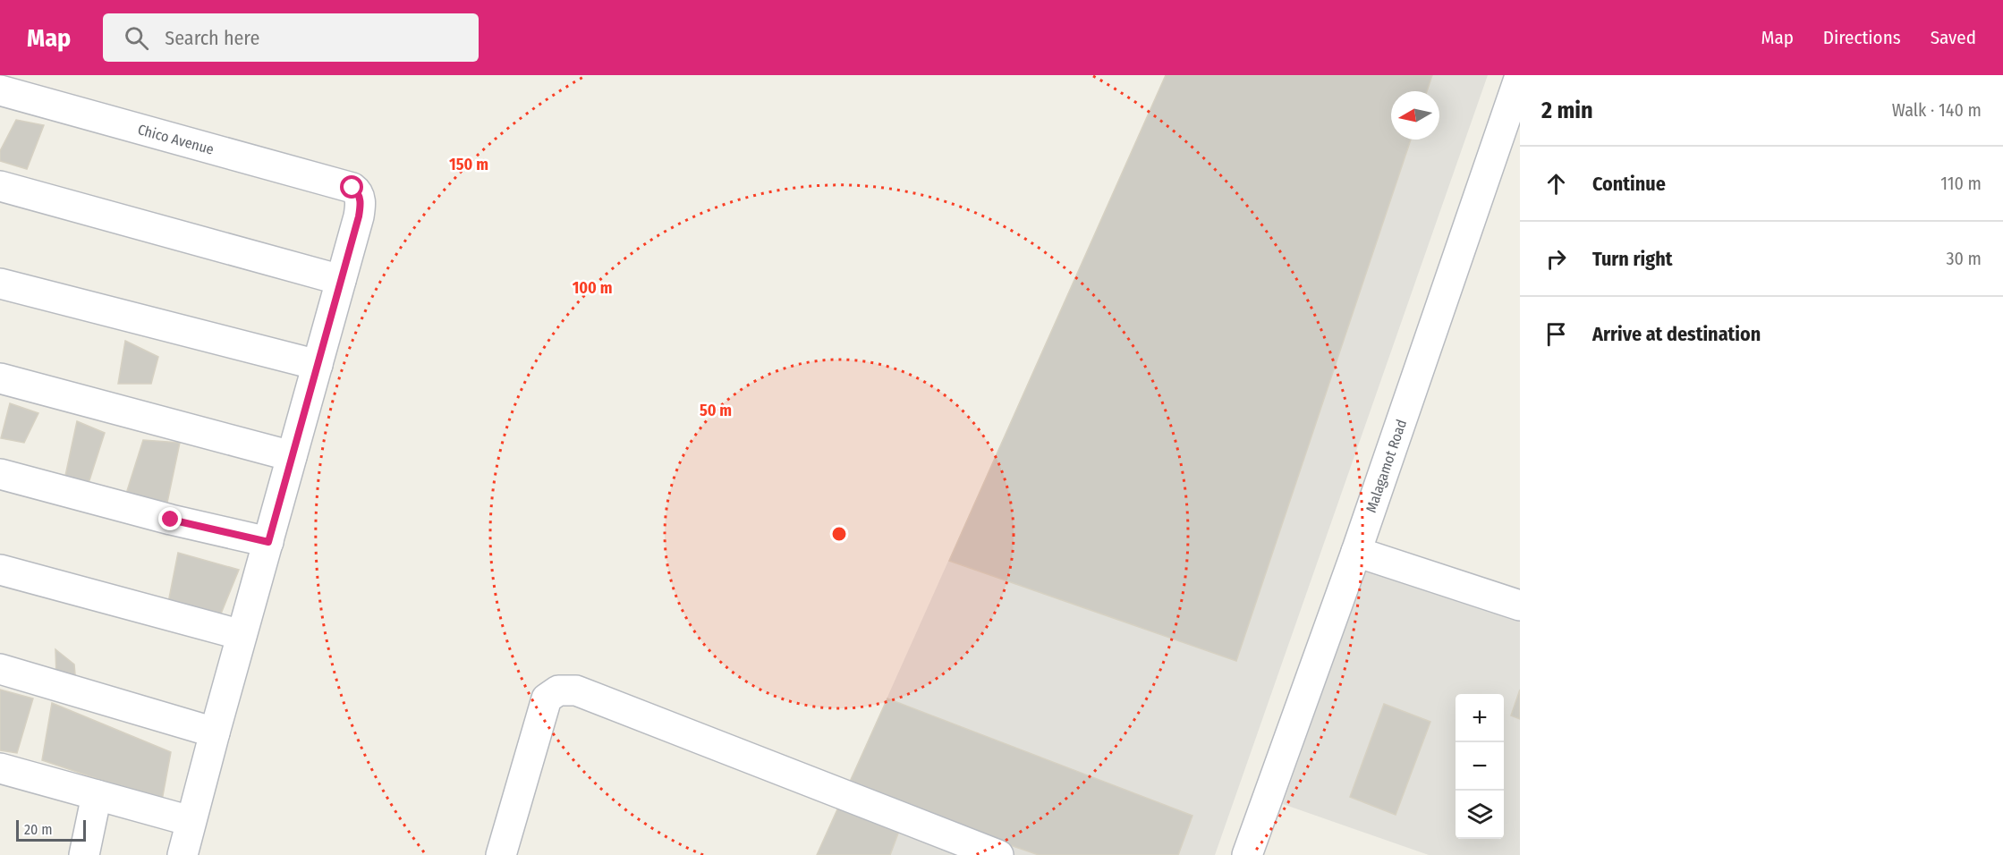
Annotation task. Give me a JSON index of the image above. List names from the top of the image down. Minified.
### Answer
{"streets":{"street":["Chico Avenue","Malagamot Road"]},"scale_bar":"20 m","north":"left","page":{"header":"Map","search":"Search here","nav":["Map","Directions","Saved"],"heading":["2 min","Walk · 140 m"],"list":[["Continue","110 m"],["Turn right","30 m"],"Arrive at destination"],"map_buttons":["+","−"],"scale":"20 m"},"rings":["150 m","100 m","50 m"]}
